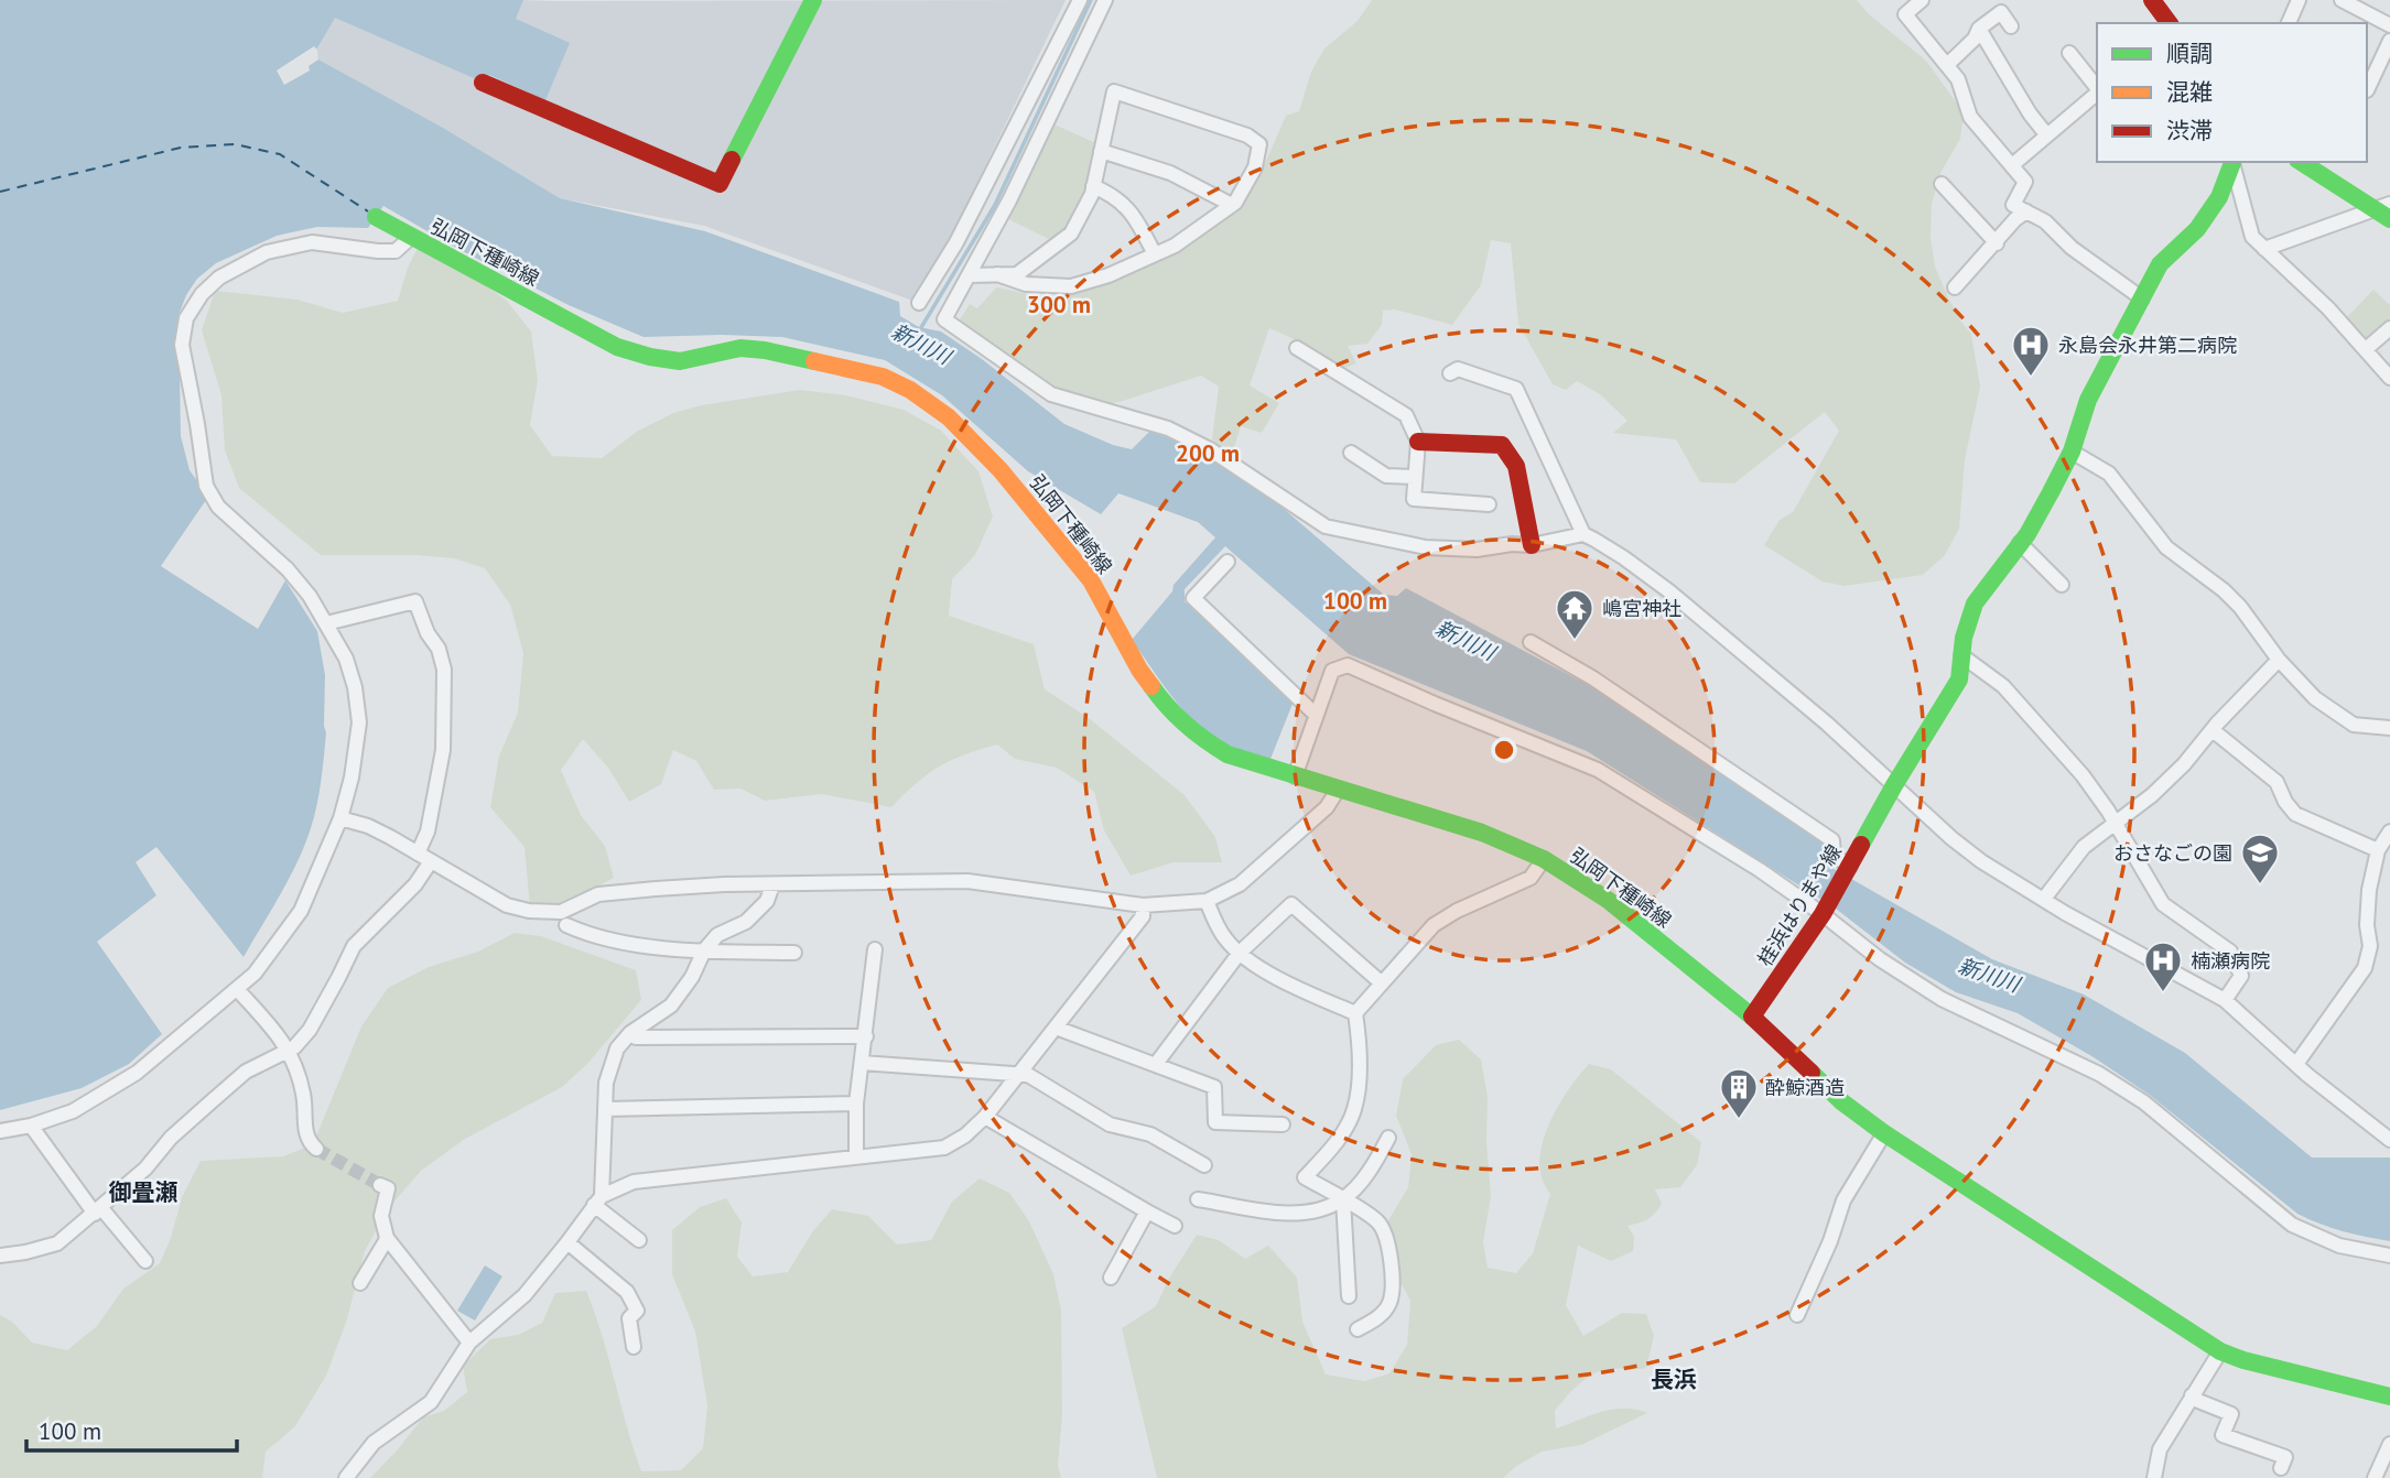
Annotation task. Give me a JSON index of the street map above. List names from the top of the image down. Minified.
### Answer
{"streets":{"main road":["弘岡下種崎線","桂浜はりまや線"]},"crossings":[["弘岡下種崎線","桂浜はりまや線"]],"districts":["御畳瀬","長浜"],"water":["新川川"],"places":{"hospital":["永島会永井第二病院","楠瀬病院"],"temple":["嶋宮神社"],"school or university":["おさなごの園"],"building":["酔鯨酒造"]},"legend":["順調","混雑","渋滞"],"scale_bar":"100 m","rings":["300 m","200 m","100 m"]}
